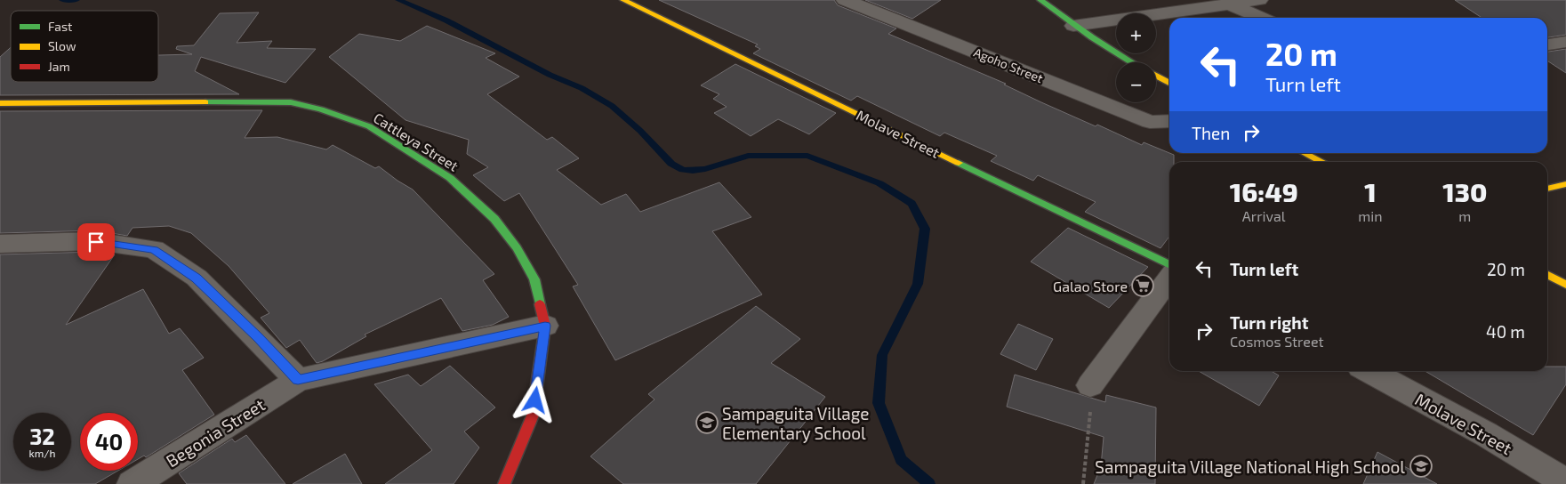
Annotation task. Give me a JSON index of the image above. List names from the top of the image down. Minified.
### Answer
{"streets":{"street":["Agoho Street","Molave Street","Cattleya Street","Begonia Street"]},"crossings":[["Cattleya Street","Begonia Street"]],"places":{"supermarket":["Galao Store"],"school or university":["Sampaguita Village Elementary School","Sampaguita Village National High School"]},"legend":["Fast","Slow","Jam"],"page":{"map_buttons":["+","−"],"turn":["20 m","Turn left"],"then":"Then","eta":["16:49","Arrival","1","min","130","m"],"list":[{"name":"Turn left","value":"20 m"},{"name":"Turn right","note":"Cosmos Street","value":"40 m"}],"speed":"32 km/h","limit":"40"}}
